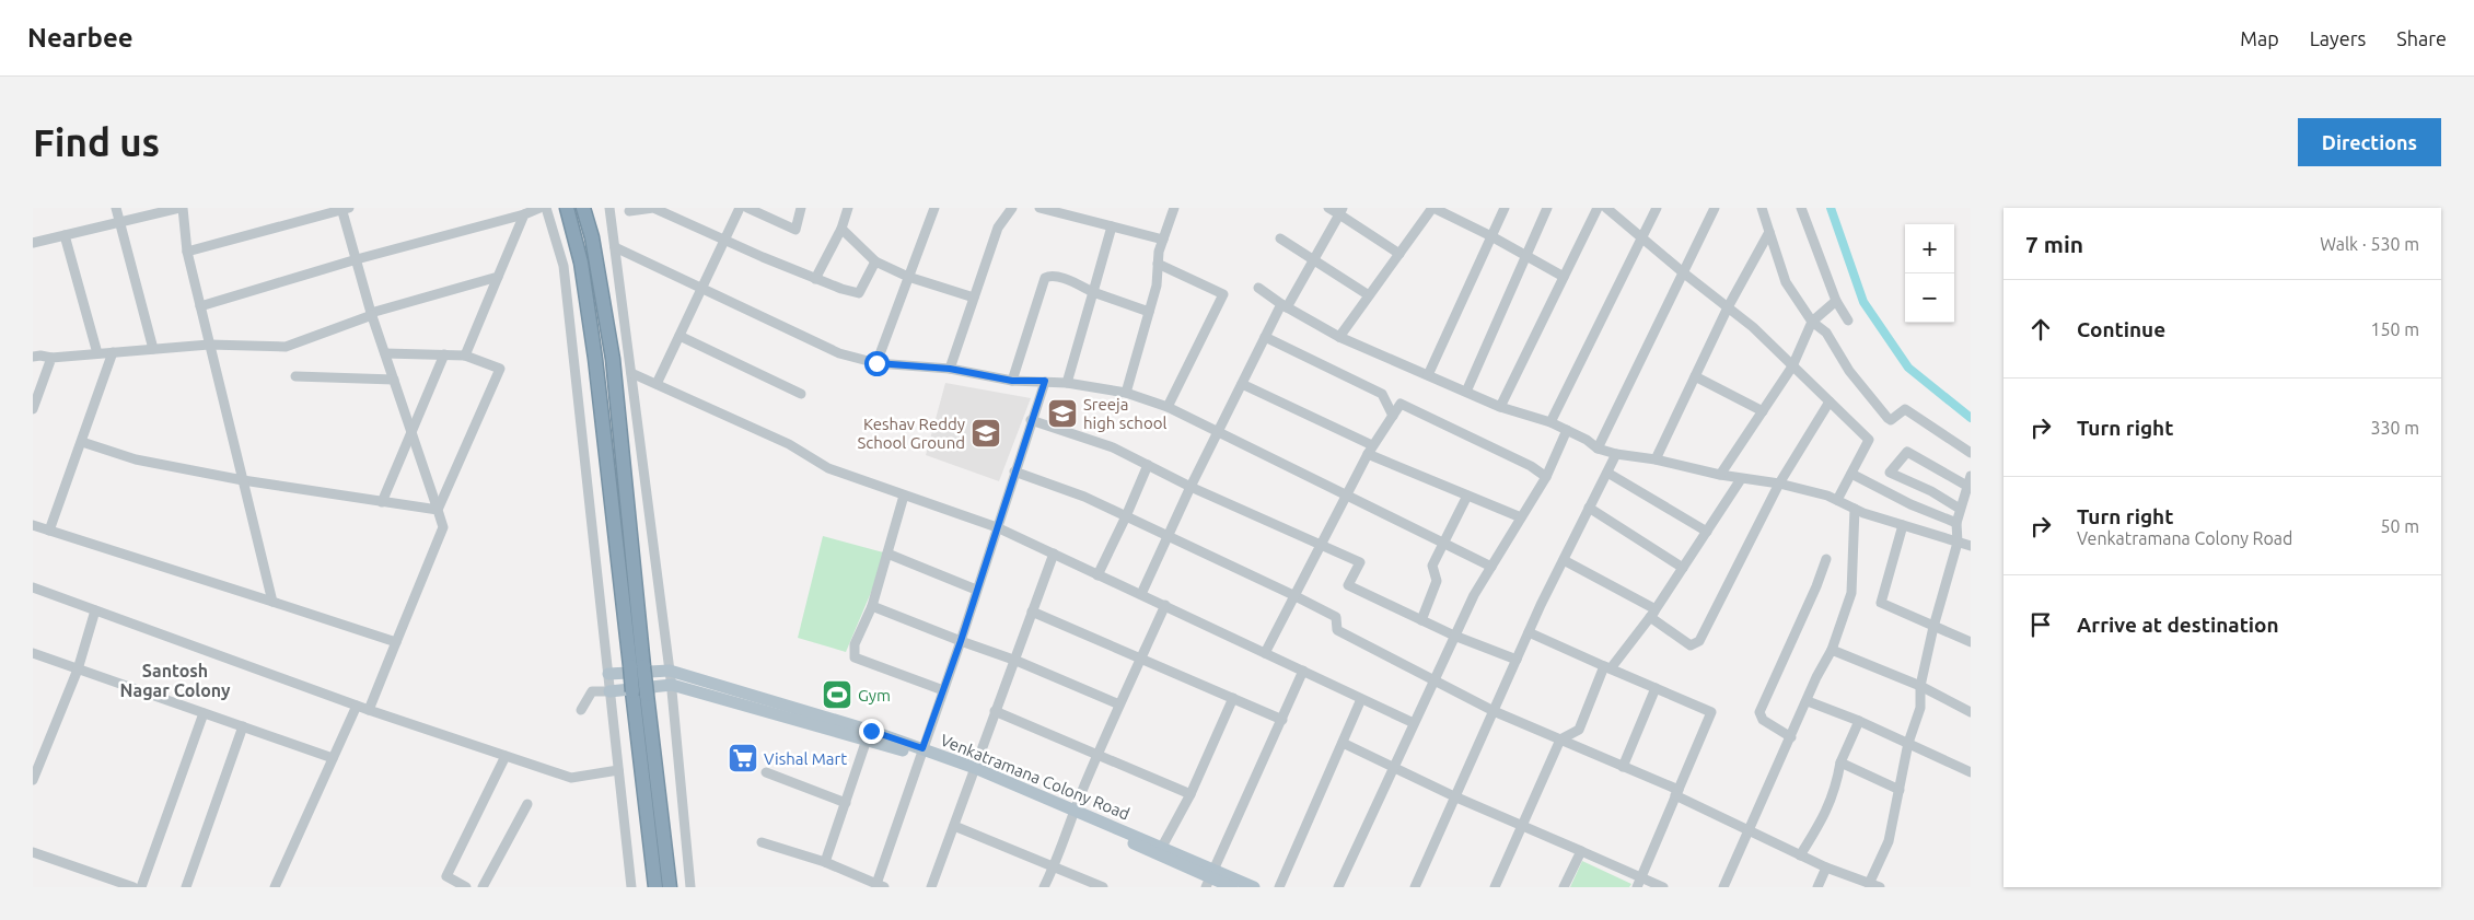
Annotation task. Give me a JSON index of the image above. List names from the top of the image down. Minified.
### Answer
{"streets":{"main road":["Venkatramana Colony Road"]},"districts":["Santosh Nagar Colony"],"places":{"school or university":["Sreeja high school","Keshav Reddy School Ground"],"sports":["Gym"],"supermarket":["Vishal Mart"]},"page":{"header":"Nearbee","nav":["Map","Layers","Share"],"buttons":"Directions","title":"Find us","heading":["7 min","Walk · 530 m"],"map_buttons":["+","−"],"list":[["Continue","150 m"],["Turn right","330 m"],["Turn right","Venkatramana Colony Road","50 m"],"Arrive at destination"]}}
